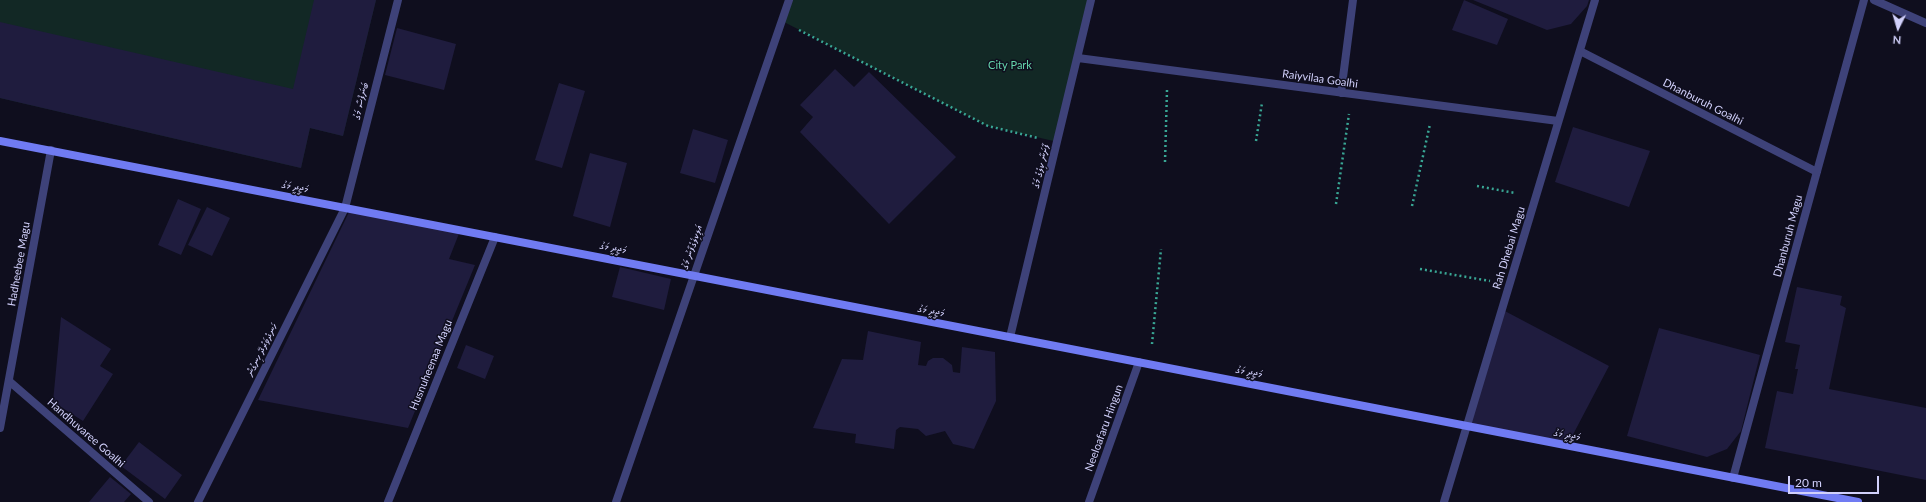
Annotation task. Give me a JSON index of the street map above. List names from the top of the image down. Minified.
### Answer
{"streets":{"street":["Raiyvilaa Goalhi","ބަނަފްސާ މަގު","Dhanburuh Goalhi","ފާށަނާ ކިލެގެ މަގު","މަޖީދީ މަގު","Dhanburuh Magu","އަލިކިލެގެފާނު މަގު","Rah Dhebai Magu","Hadheebee Magu","ހަނދުވަރުދޭ ހިނގުން","Husnuheenaa Magu","Neeloafaru Hingun","Handhuvaree Goalhi"]},"crossings":[["Raiyvilaa Goalhi","ފާށަނާ ކިލެގެ މަގު"],["Raiyvilaa Goalhi","Rah Dhebai Magu"],["ބަނަފްސާ މަގު","މަޖީދީ މަގު"],["ބަނަފްސާ މަގު","ހަނދުވަރުދޭ ހިނގުން"],["Dhanburuh Goalhi","Dhanburuh Magu"],["Dhanburuh Goalhi","Rah Dhebai Magu"],["ފާށަނާ ކިލެގެ މަގު","މަޖީދީ މަގު"],["މަޖީދީ މަގު","Dhanburuh Magu"],["މަޖީދީ މަގު","އަލިކިލެގެފާނު މަގު"],["މަޖީދީ މަގު","Rah Dhebai Magu"],["މަޖީދީ މަގު","Hadheebee Magu"],["މަޖީދީ މަގު","ހަނދުވަރުދޭ ހިނގުން"],["މަޖީދީ މަގު","Husnuheenaa Magu"],["މަޖީދީ މަގު","Neeloafaru Hingun"],["Hadheebee Magu","Handhuvaree Goalhi"]],"parks":["City Park"],"scale_bar":"20 m","north":"bottom"}
